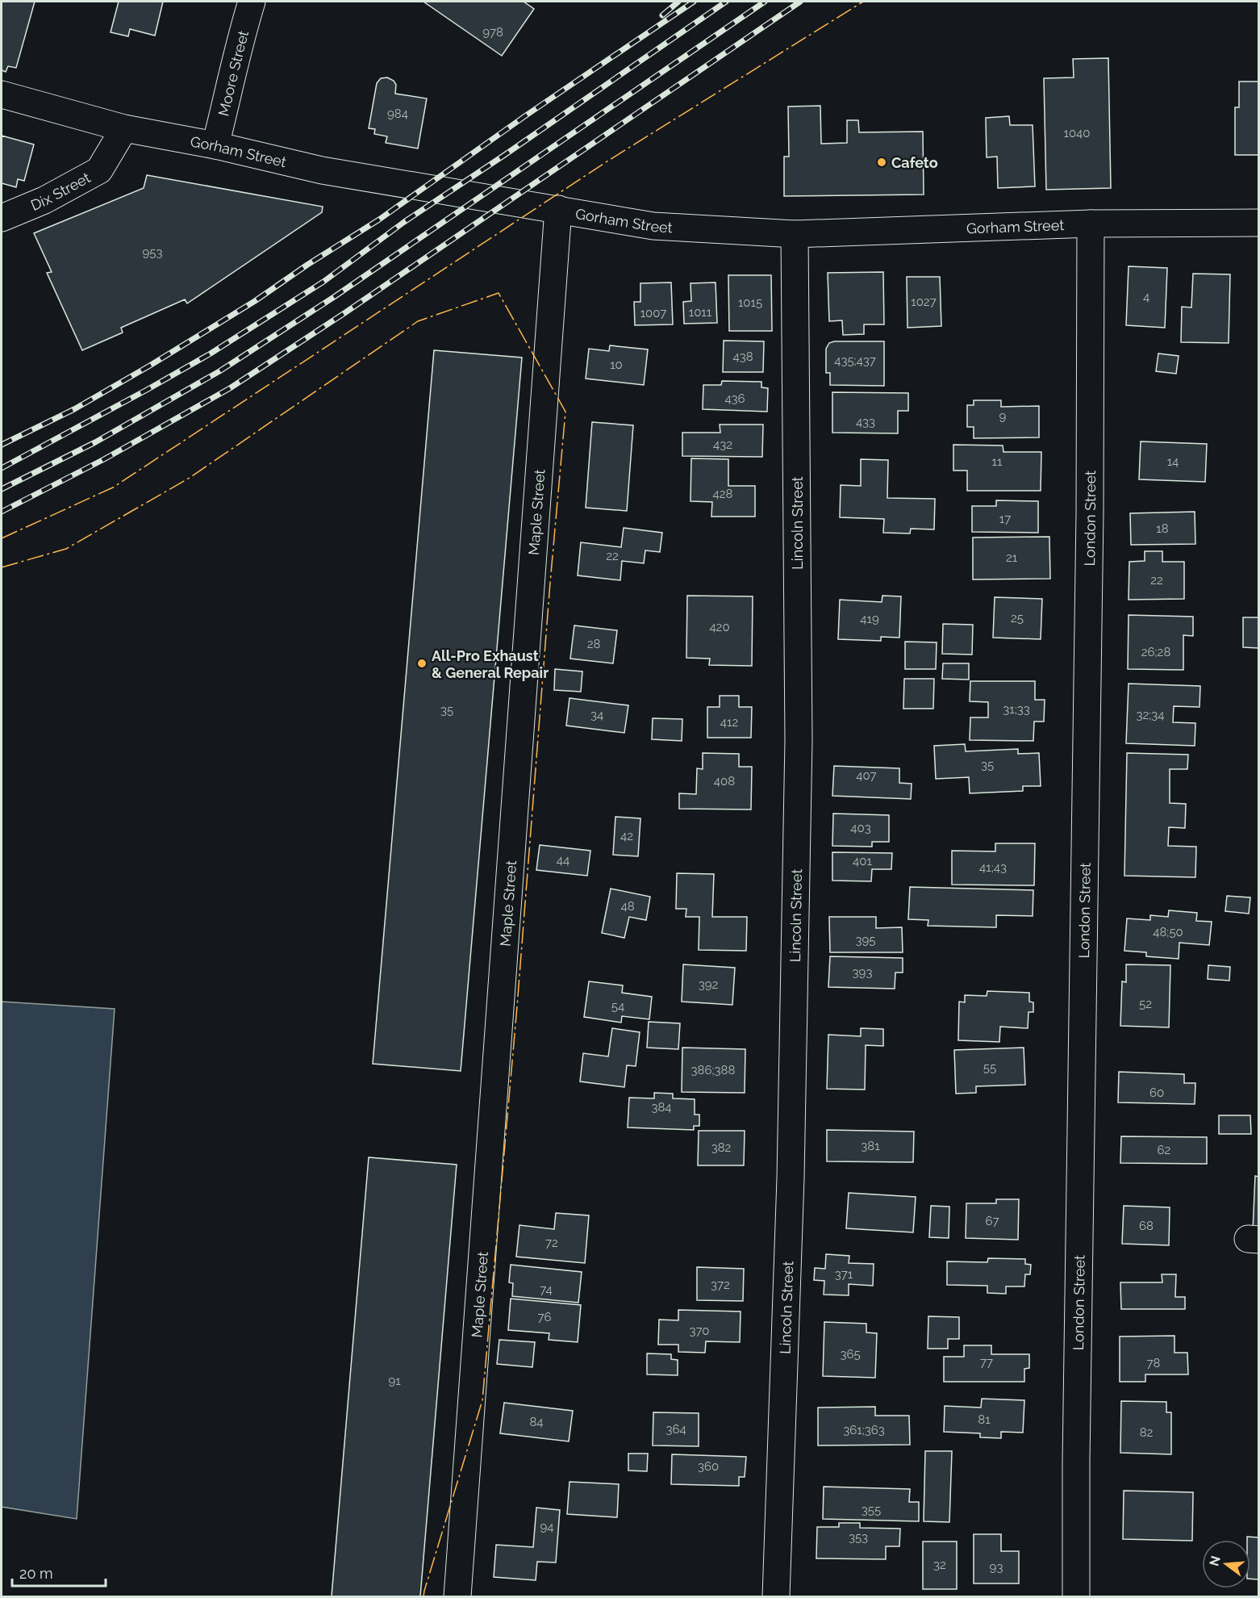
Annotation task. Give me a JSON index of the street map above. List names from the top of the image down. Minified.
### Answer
{"streets":{"street":["Moore Street","Gorham Street","Dix Street","Maple Street","London Street","Lincoln Street"]},"crossings":[["Moore Street","Gorham Street"],["Gorham Street","Dix Street"],["Gorham Street","Maple Street"],["Gorham Street","London Street"],["Gorham Street","Lincoln Street"]],"places":["Cafeto","All-Pro Exhaust & General Repair"],"house_numbers":["978","984","1040","953","4","1027","1015","1011","1007","438","435;437","10","436","9","433","432","11","14","428","17","18","22","21","22","25","419","420","28","26;28","31;33","35","34","32;34","412","35","407","408","403","42","44","401","41;43","48","48;50","395","393","392","52","54","55","386;388","60","384","381","382","62","67","68","72","371","372","74","76","370","365","77","78","91","81","84","364","361;363","82","360","355","94","353","32","93"],"scale_bar":"20 m","north":"left"}
